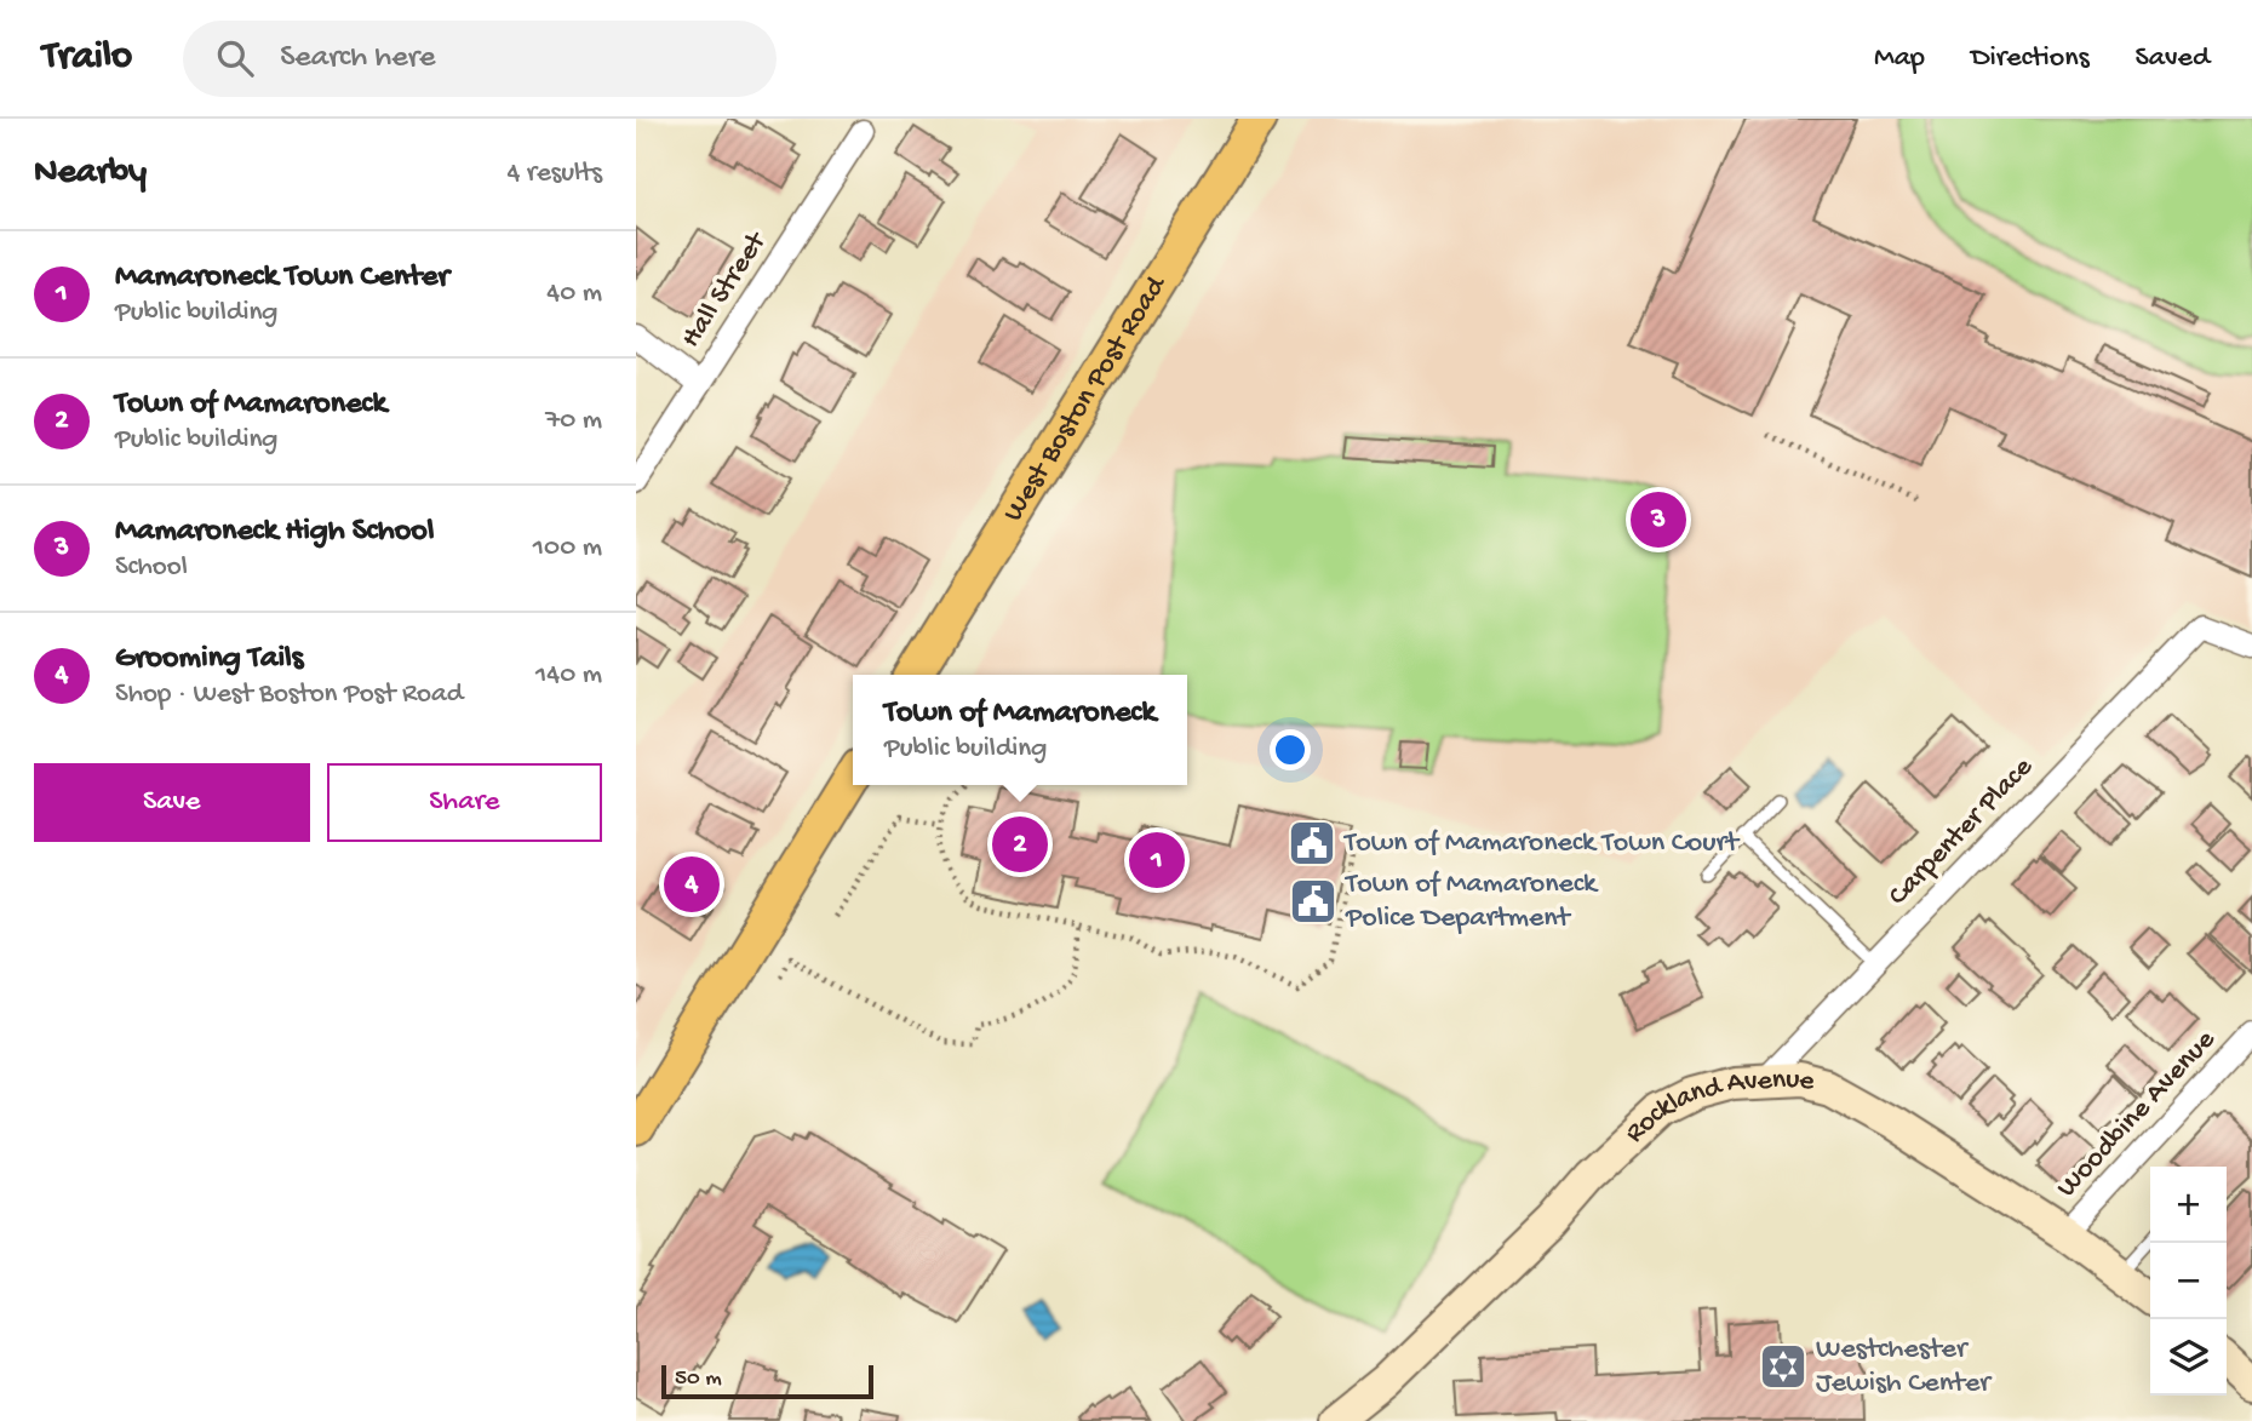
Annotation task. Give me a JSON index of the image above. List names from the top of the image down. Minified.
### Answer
{"streets":{"main road":["West Boston Post Road"],"street":["Hall Street","Carpenter Place","Woodbine Avenue","Rockland Avenue"]},"crossings":[["Carpenter Place","Rockland Avenue"],["Woodbine Avenue","Rockland Avenue"]],"places":{"public building":["Town of Mamaroneck Town Court","Town of Mamaroneck Police Department"],"synagogue":["Westchester Jewish Center"]},"scale_bar":"50 m","page":{"header":"Trailo","search":"Search here","nav":["Map","Directions","Saved"],"heading":["Nearby","4 results"],"list":[{"mark":"1","name":"Mamaroneck Town Center","note":"Public building","value":"40 m"},{"mark":"2","name":"Town of Mamaroneck","note":"Public building","value":"70 m"},{"mark":"3","name":"Mamaroneck High School","note":"School","value":"100 m"},{"mark":"4","name":"Grooming Tails","note":"Shop · West Boston Post Road","value":"140 m"}],"pins":["3","2","1","4"],"popup":["Town of Mamaroneck","Public building"],"buttons":["Save","Share"],"map_buttons":["+","−"],"scale":"50 m"}}
